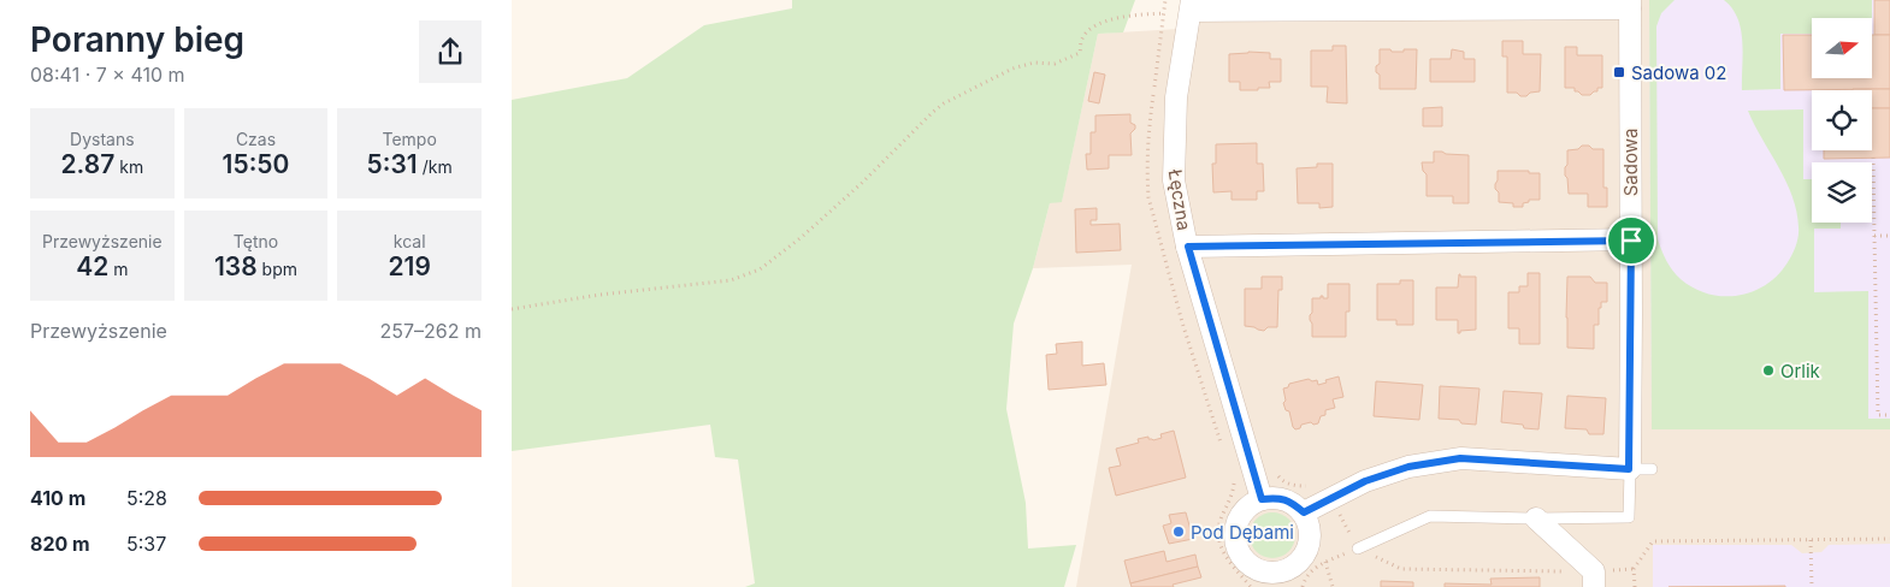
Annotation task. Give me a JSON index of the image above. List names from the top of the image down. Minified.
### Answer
{"streets":{"street":["Sadowa","Łęczna"]},"places":{"transit":["Sadowa 02"],"other":["Orlik","Pod Dębami"]},"north":"right","page":{"heading":["Poranny bieg","08:41 · 7 × 410 m"],"stats":[["Dystans","2.87 km"],["Czas","15:50"],["Tempo","5:31 /km"],["Przewyższenie","42 m"],["Tętno","138 bpm"],["kcal","219"]],"chart":["Przewyższenie","257–262 m"],"list":[{"name":"410 m","note":"5:28"},{"name":"820 m","note":"5:37"}]}}
